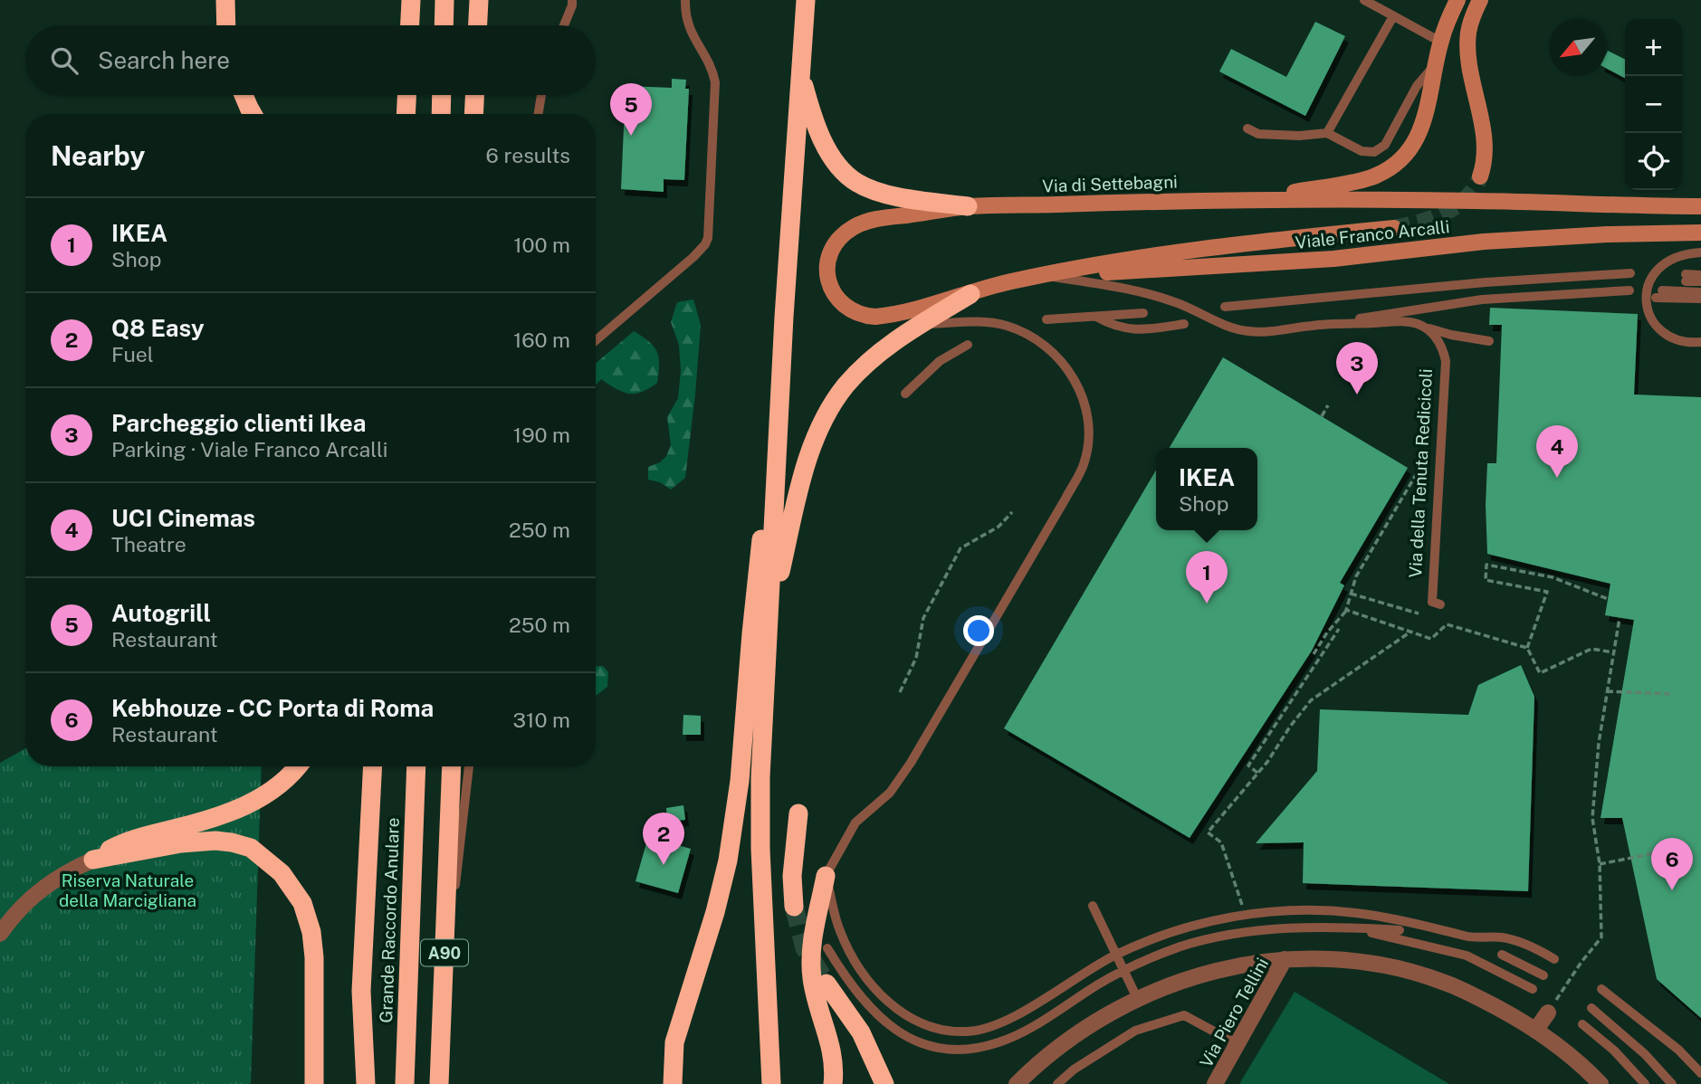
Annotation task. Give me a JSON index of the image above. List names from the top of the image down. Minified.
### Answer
{"streets":{"highway":["Grande Raccordo Anulare","A90"],"main road":["Via di Settebagni","Viale Franco Arcalli"],"street":["Via Piero Tellini"],"lane":["Via della Tenuta Redicicoli"]},"crossings":[["Via di Settebagni","Viale Franco Arcalli"]],"parks":["Riserva Naturale della Marcigliana"],"north":"bottom left","page":{"map_buttons":["+","−"],"search":"Search here","pins":["5","3","4","1","2","6"],"heading":["Nearby","6 results"],"list":[{"mark":"1","name":"IKEA","note":"Shop","value":"100 m"},{"mark":"2","name":"Q8 Easy","note":"Fuel","value":"160 m"},{"mark":"3","name":"Parcheggio clienti Ikea","note":"Parking · Viale Franco Arcalli","value":"190 m"},{"mark":"4","name":"UCI Cinemas","note":"Theatre","value":"250 m"},{"mark":"5","name":"Autogrill","note":"Restaurant","value":"250 m"},{"mark":"6","name":"Kebhouze - CC Porta di Roma","note":"Restaurant","value":"310 m"}],"popup":["IKEA","Shop"]}}
